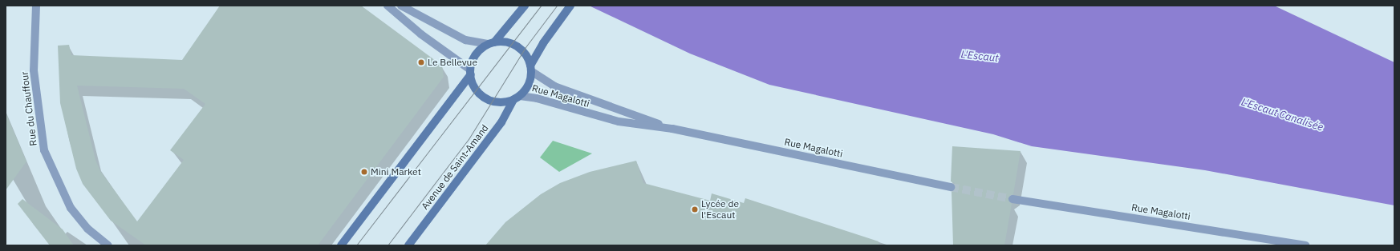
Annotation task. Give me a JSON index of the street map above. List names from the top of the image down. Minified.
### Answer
{"streets":{"main road":["Avenue de Saint-Amand"],"street":["Rue Magalotti","Rue du Chauffour"]},"crossings":[["Rue Magalotti","Avenue de Saint-Amand"]],"water":["L'Escaut","L'Escaut Canalisée"],"places":["Le Bellevue","Mini Market","Lycée de l'Escaut"]}
